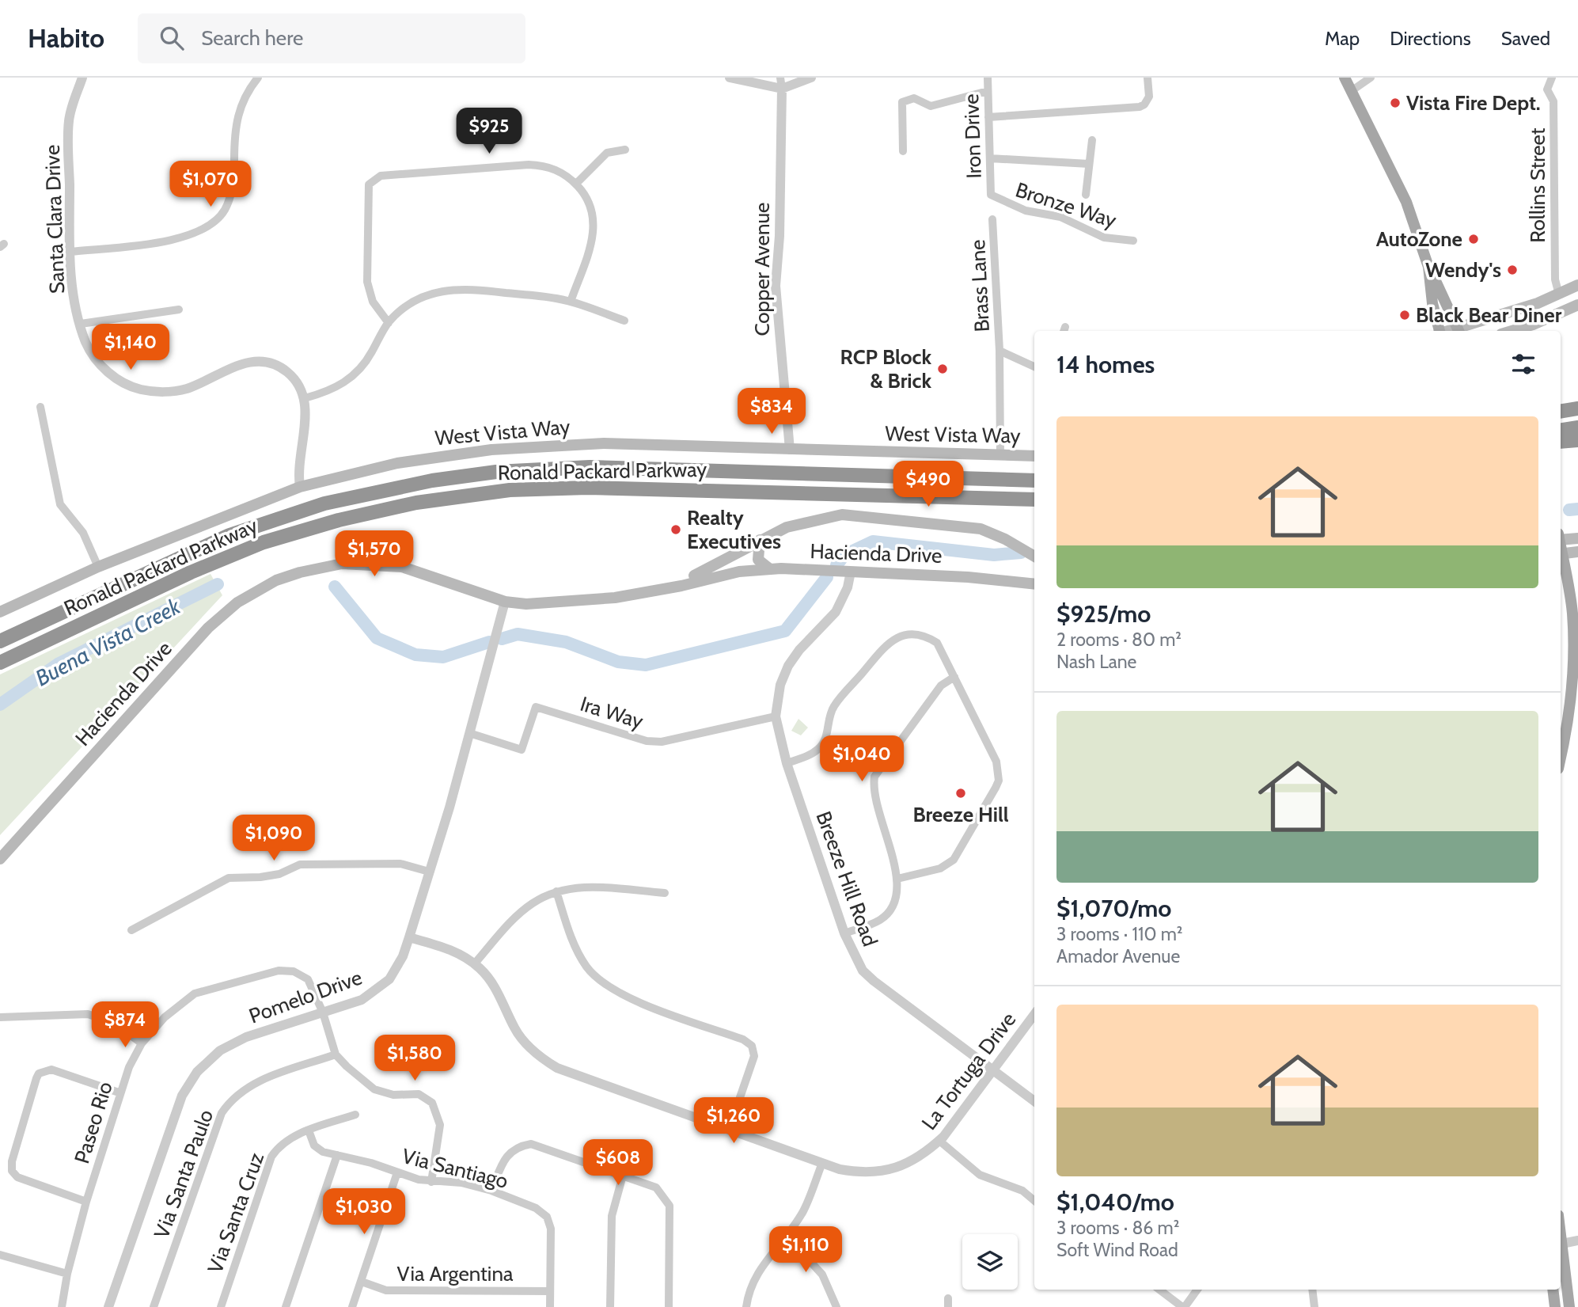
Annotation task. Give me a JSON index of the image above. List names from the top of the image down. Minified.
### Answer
{"streets":{"highway":["Ronald Packard Parkway"],"main road":["West Vista Way","Hacienda Drive"],"street":["Iron Drive","Rollins Street","Bronze Way","Santa Clara Drive","Copper Avenue","Brass Lane","Ira Way","Breeze Hill Road","Pomelo Drive","La Tortuga Drive","Paseo Rio","Via Santiago","Via Santa Paulo","Via Santa Cruz","Via Argentina"]},"crossings":[["Iron Drive","Bronze Way"],["Copper Avenue","West Vista Way"],["Brass Lane","West Vista Way"],["Hacienda Drive","Breeze Hill Road"],["Hacienda Drive","Pomelo Drive"],["Ira Way","Breeze Hill Road"],["Ira Way","Pomelo Drive"],["Breeze Hill Road","La Tortuga Drive"],["Pomelo Drive","La Tortuga Drive"],["Pomelo Drive","Paseo Rio"],["Paseo Rio","Via Santa Paulo"],["Via Santiago","Via Santa Cruz"],["Via Santiago","Via Argentina"]],"water":["Buena Vista Creek"],"places":["Vista Fire Dept.","AutoZone","Wendy's","Black Bear Diner","RCP Block & Brick","Realty Executives","Breeze Hill"],"page":{"header":"Habito","search":"Search here","nav":["Map","Directions","Saved"],"price":["$925","$1,070","$1,140","$834","$490","$1,570","$1,040","$1,090","$874","$1,580","$1,260","$608","$1,030","$1,110"],"heading":"14 homes","list":[{"name":"$925/mo","note":"2 rooms · 80 m² · Nash Lane"},{"name":"$1,070/mo","note":"3 rooms · 110 m² · Amador Avenue"},{"name":"$1,040/mo","note":"3 rooms · 86 m² · Soft Wind Road"}]}}
